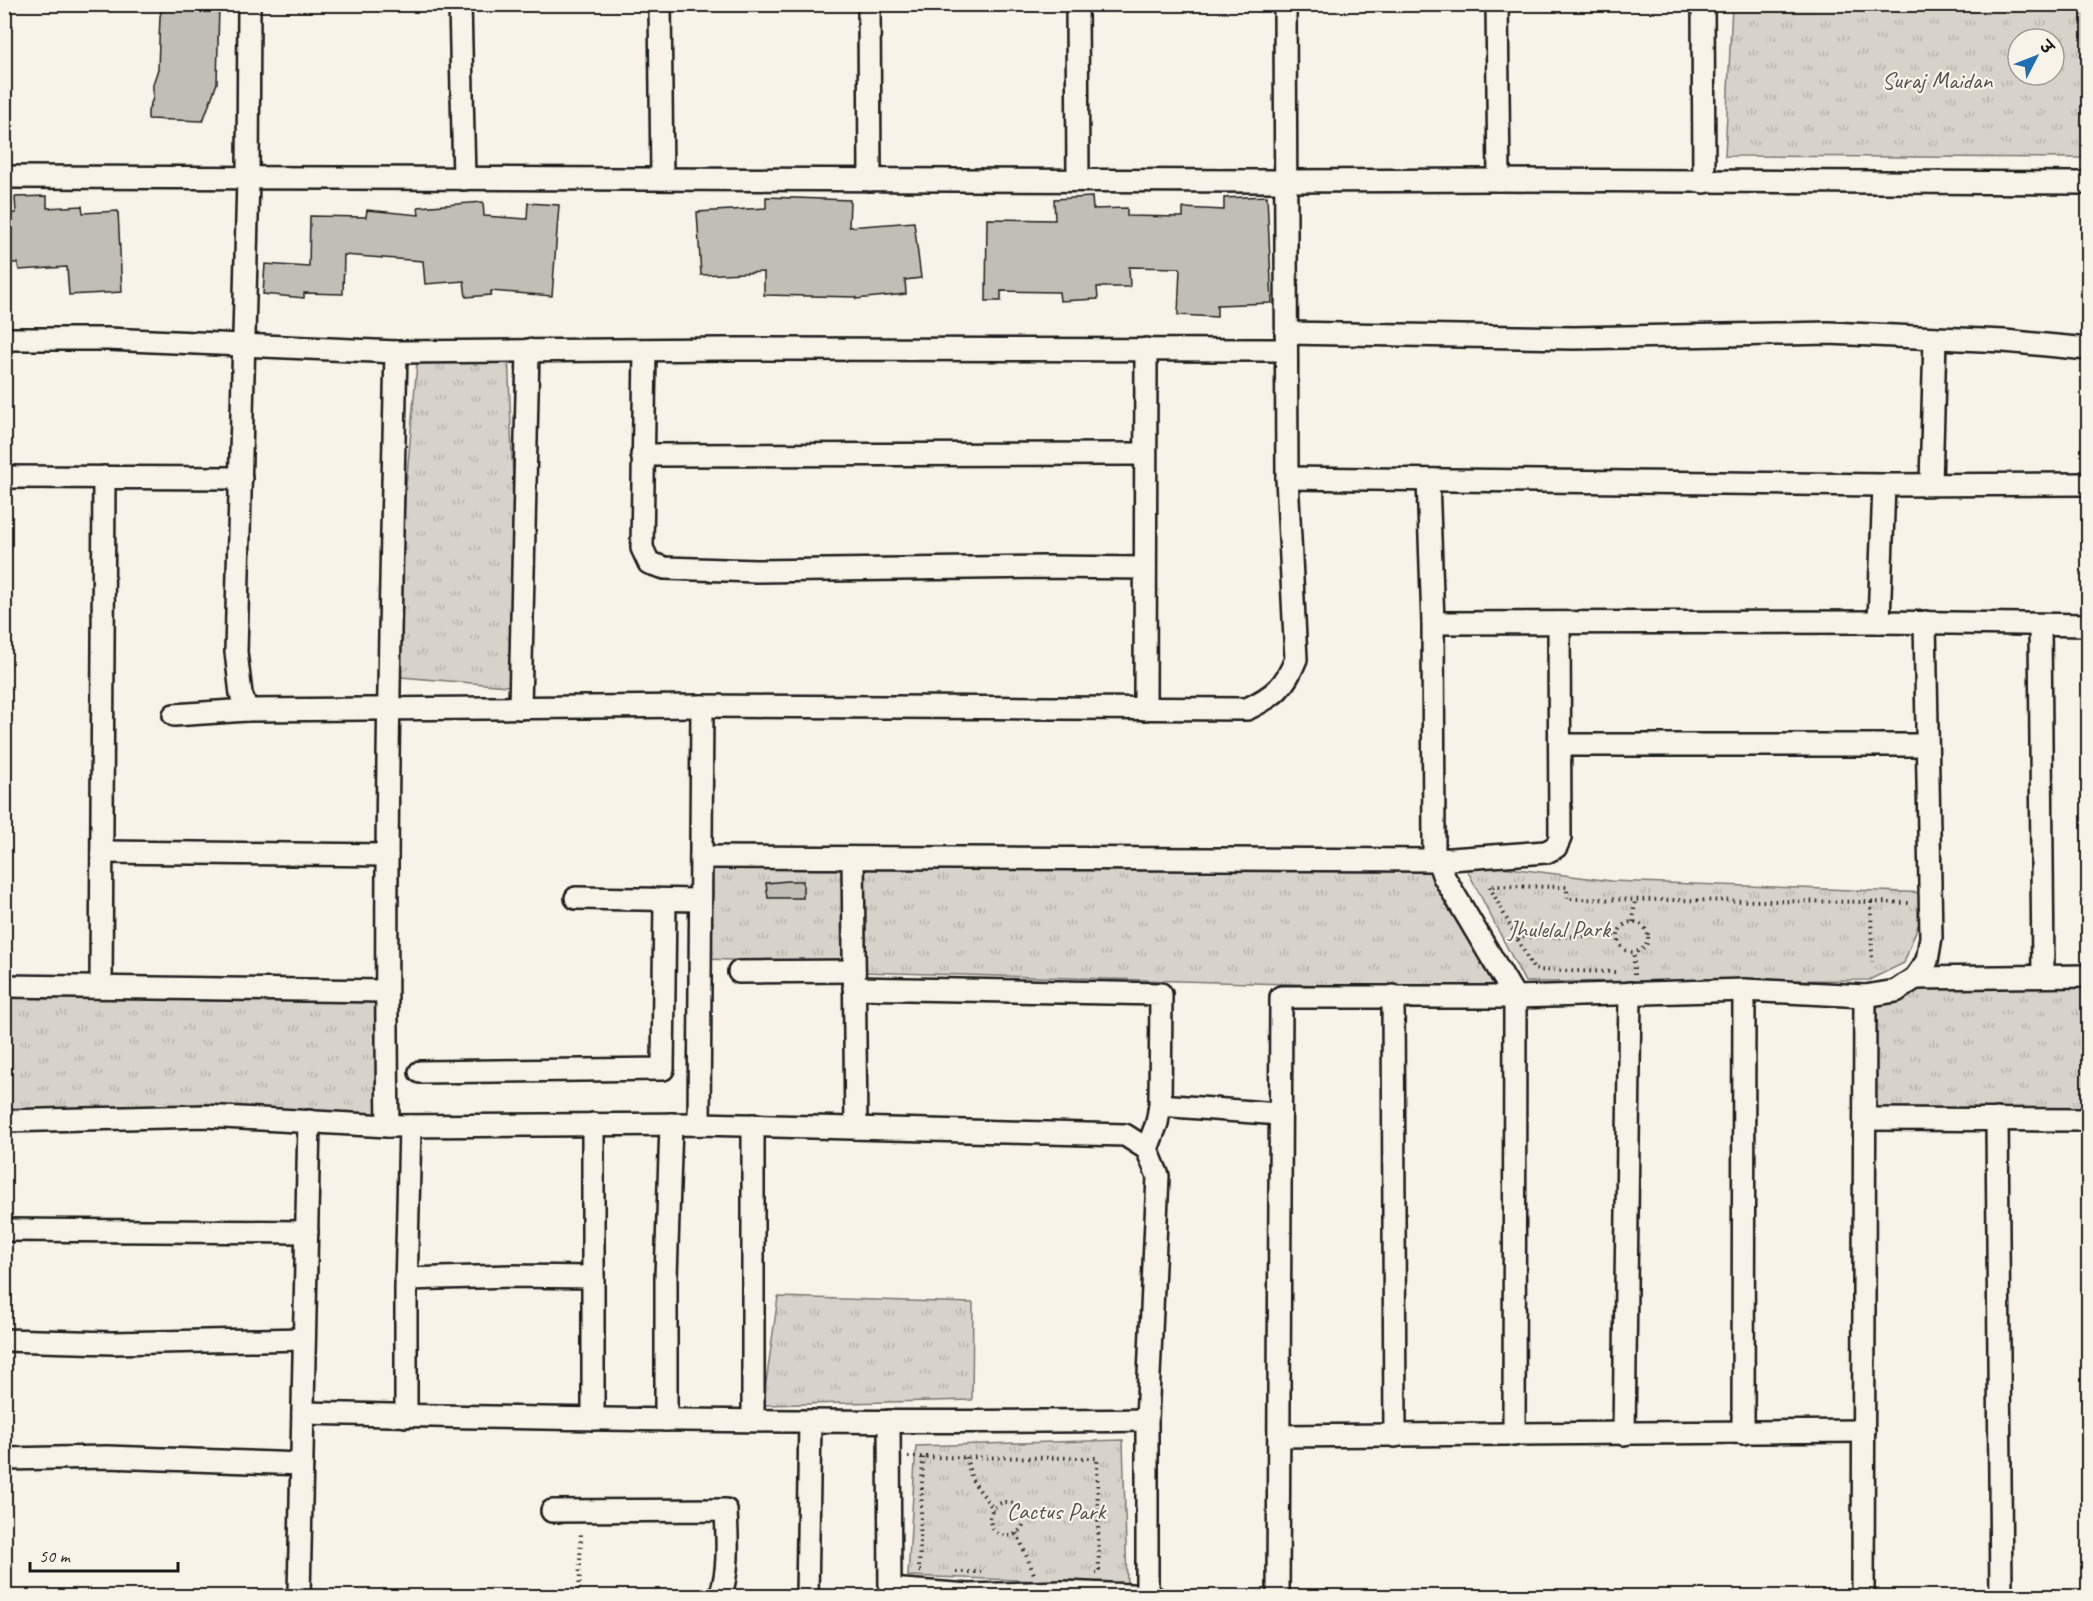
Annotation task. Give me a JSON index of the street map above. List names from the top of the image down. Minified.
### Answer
{"parks":["Suraj Maidan","Jhulelal Park","Cactus Park"],"scale_bar":"50 m","north":"top right"}
